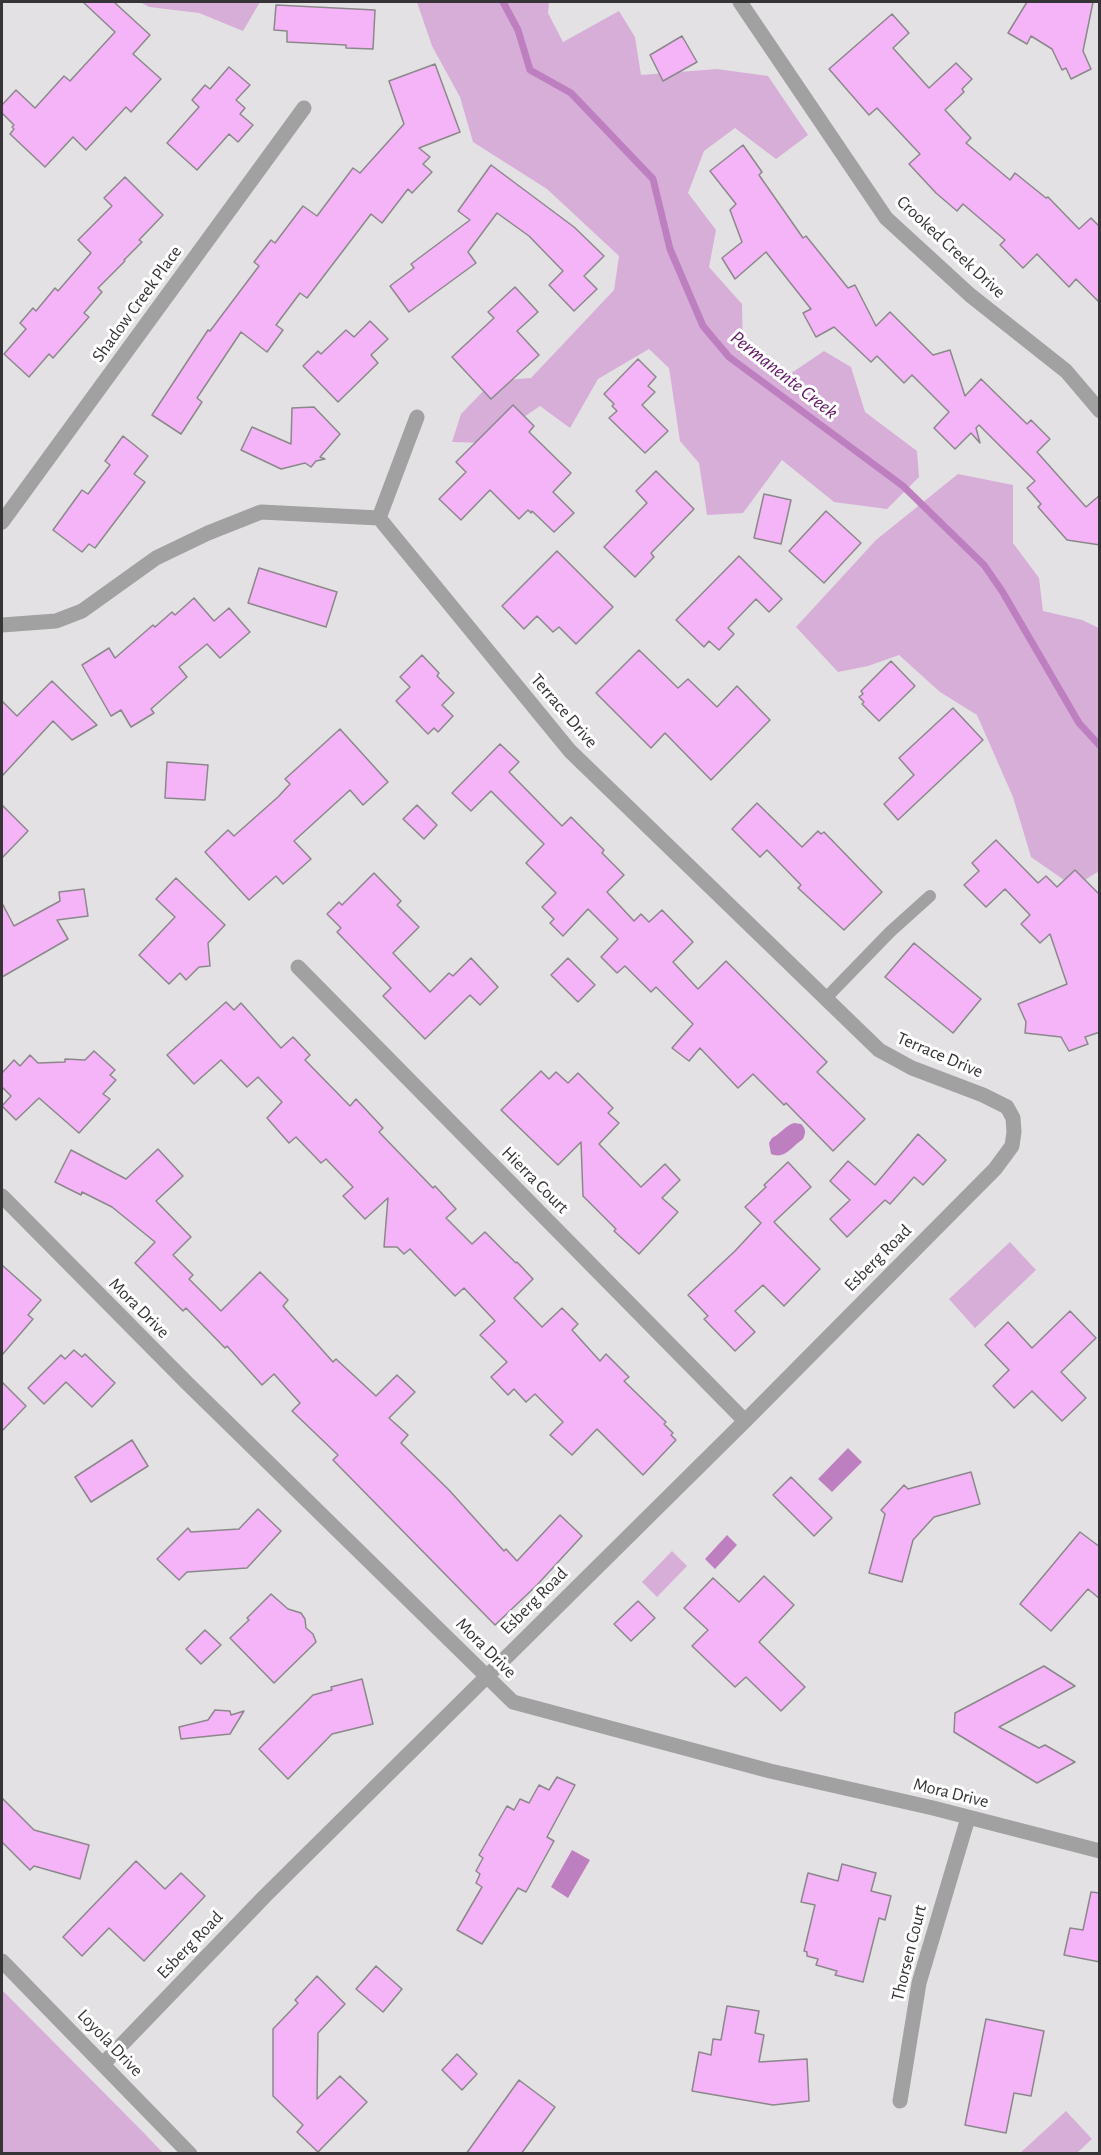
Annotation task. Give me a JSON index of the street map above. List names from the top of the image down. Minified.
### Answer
{"streets":{"street":["Crooked Creek Drive","Shadow Creek Place","Terrace Drive","Hierra Court","Esberg Road","Mora Drive","Thorsen Court","Loyola Drive"]},"crossings":[["Terrace Drive","Esberg Road"],["Hierra Court","Esberg Road"],["Esberg Road","Mora Drive"],["Esberg Road","Loyola Drive"],["Mora Drive","Thorsen Court"]],"water":["Permanente Creek"]}
